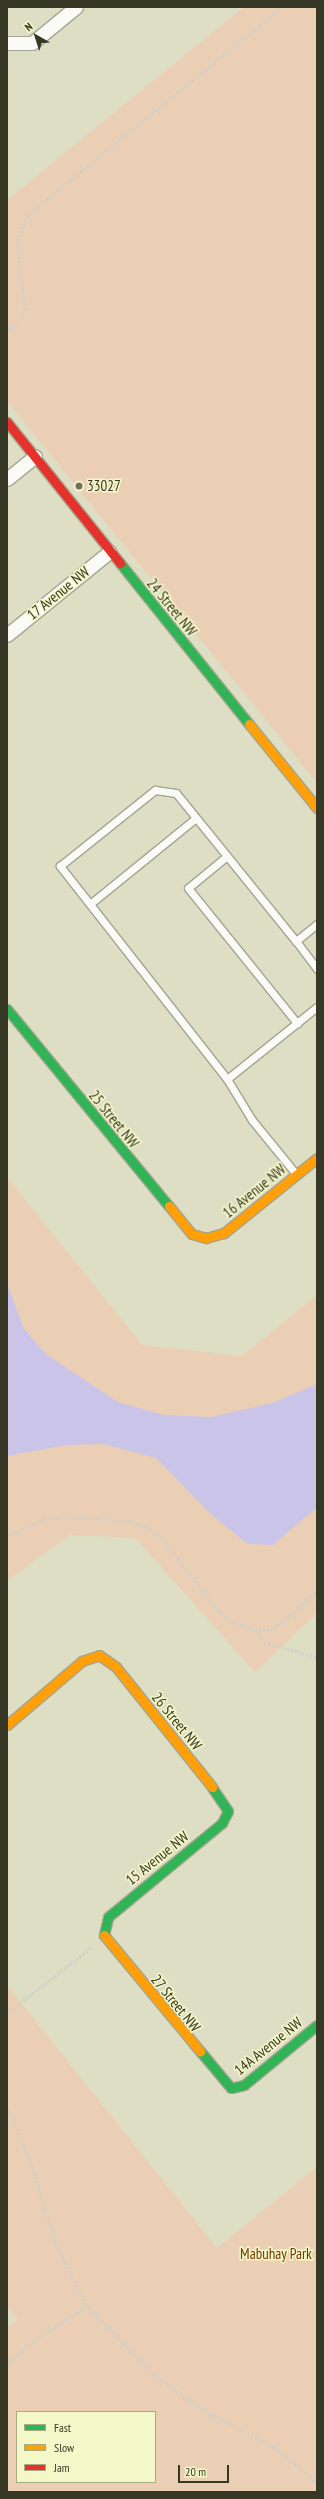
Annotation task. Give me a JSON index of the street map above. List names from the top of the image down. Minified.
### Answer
{"streets":{"street":["17 Avenue NW","24 Street NW","25 Street NW","16 Avenue NW","26 Street NW","15 Avenue NW","27 Street NW","14A Avenue NW"]},"crossings":[["17 Avenue NW","24 Street NW"],["25 Street NW","16 Avenue NW"],["26 Street NW","15 Avenue NW"],["15 Avenue NW","27 Street NW"],["27 Street NW","14A Avenue NW"]],"parks":["Mabuhay Park"],"places":["33027"],"legend":["Fast","Slow","Jam"],"scale_bar":"20 m","north":"top left"}
